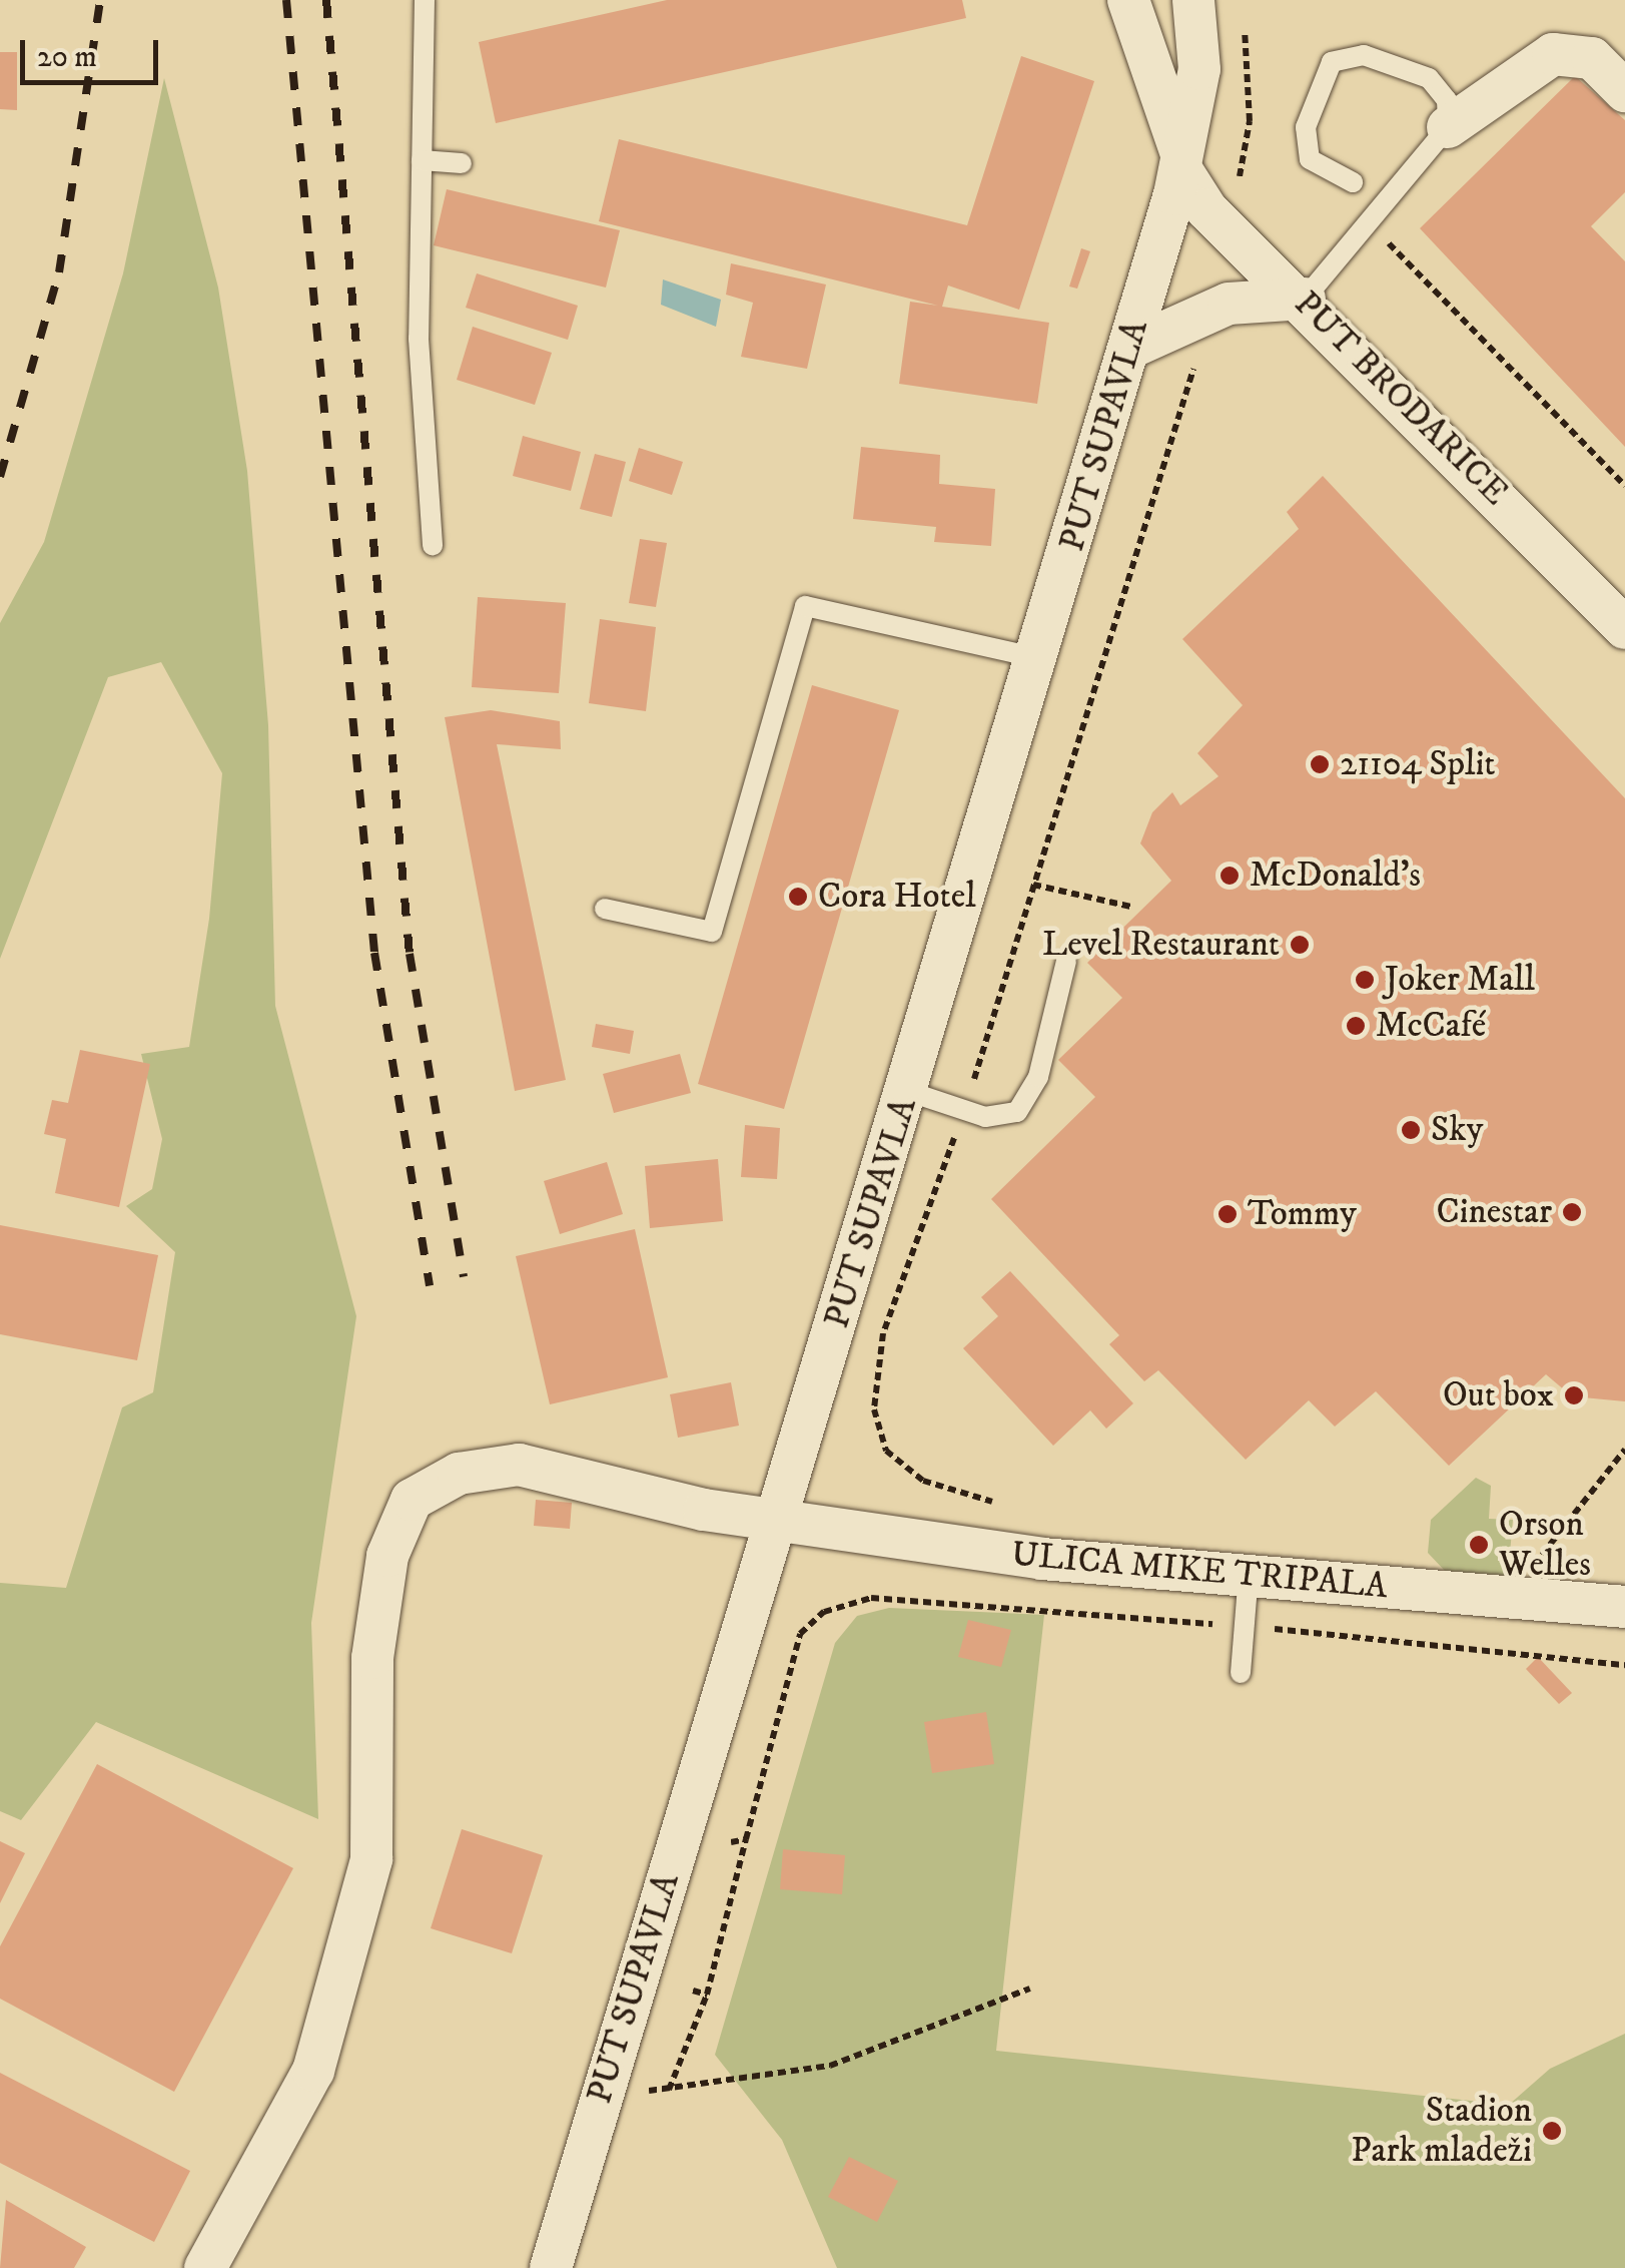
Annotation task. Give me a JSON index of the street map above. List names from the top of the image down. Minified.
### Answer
{"streets":{"street":["PUT BRODARICE","PUT SUPAVLA","ULICA MIKE TRIPALA"]},"crossings":[["PUT BRODARICE","PUT SUPAVLA"],["PUT SUPAVLA","ULICA MIKE TRIPALA"]],"places":["21104 Split","McDonald's","Cora Hotel","Level Restaurant","Joker Mall","McCafé","Sky","Cinestar","Tommy","Out box","Orson Welles","Stadion Park mladeži"],"scale_bar":"20 m"}
